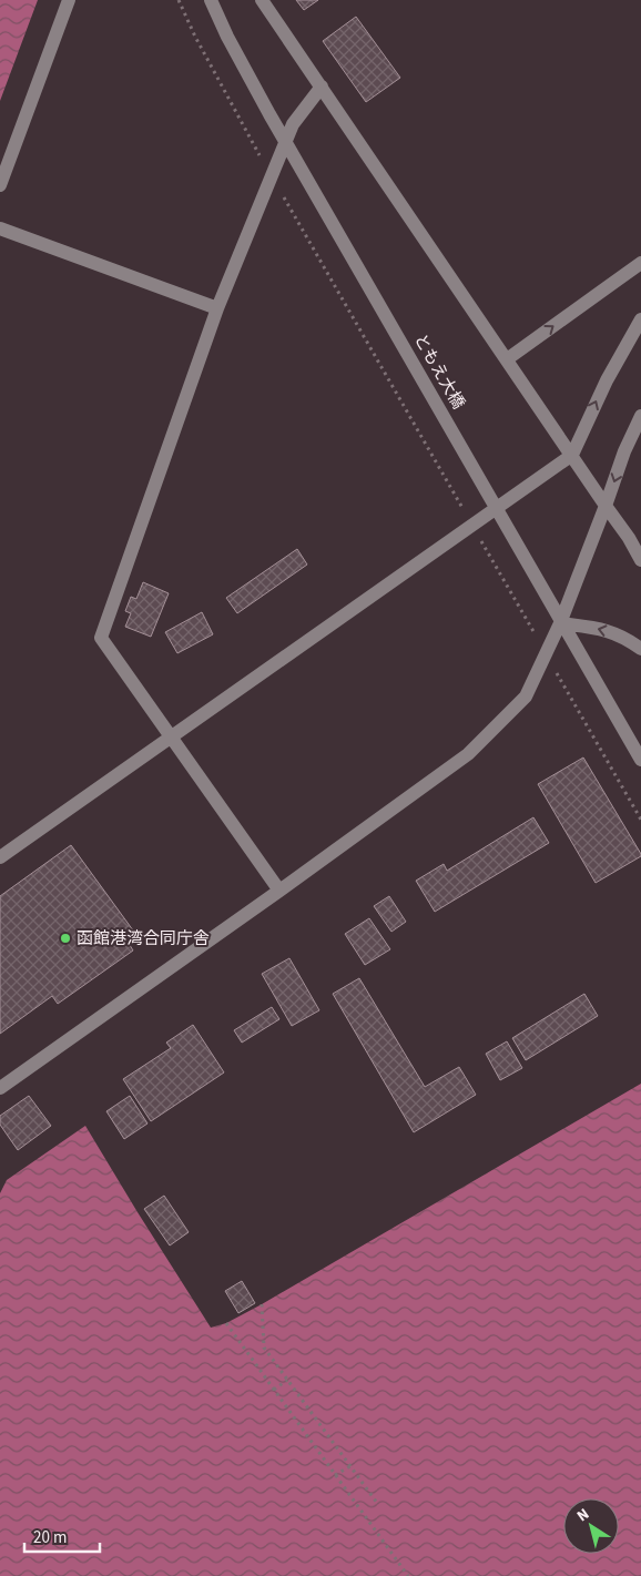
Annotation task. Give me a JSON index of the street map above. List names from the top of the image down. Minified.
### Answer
{"streets":{"street":["ともえ大橋"]},"places":["函館港湾合同庁舎"],"scale_bar":"20 m","north":"top left"}
